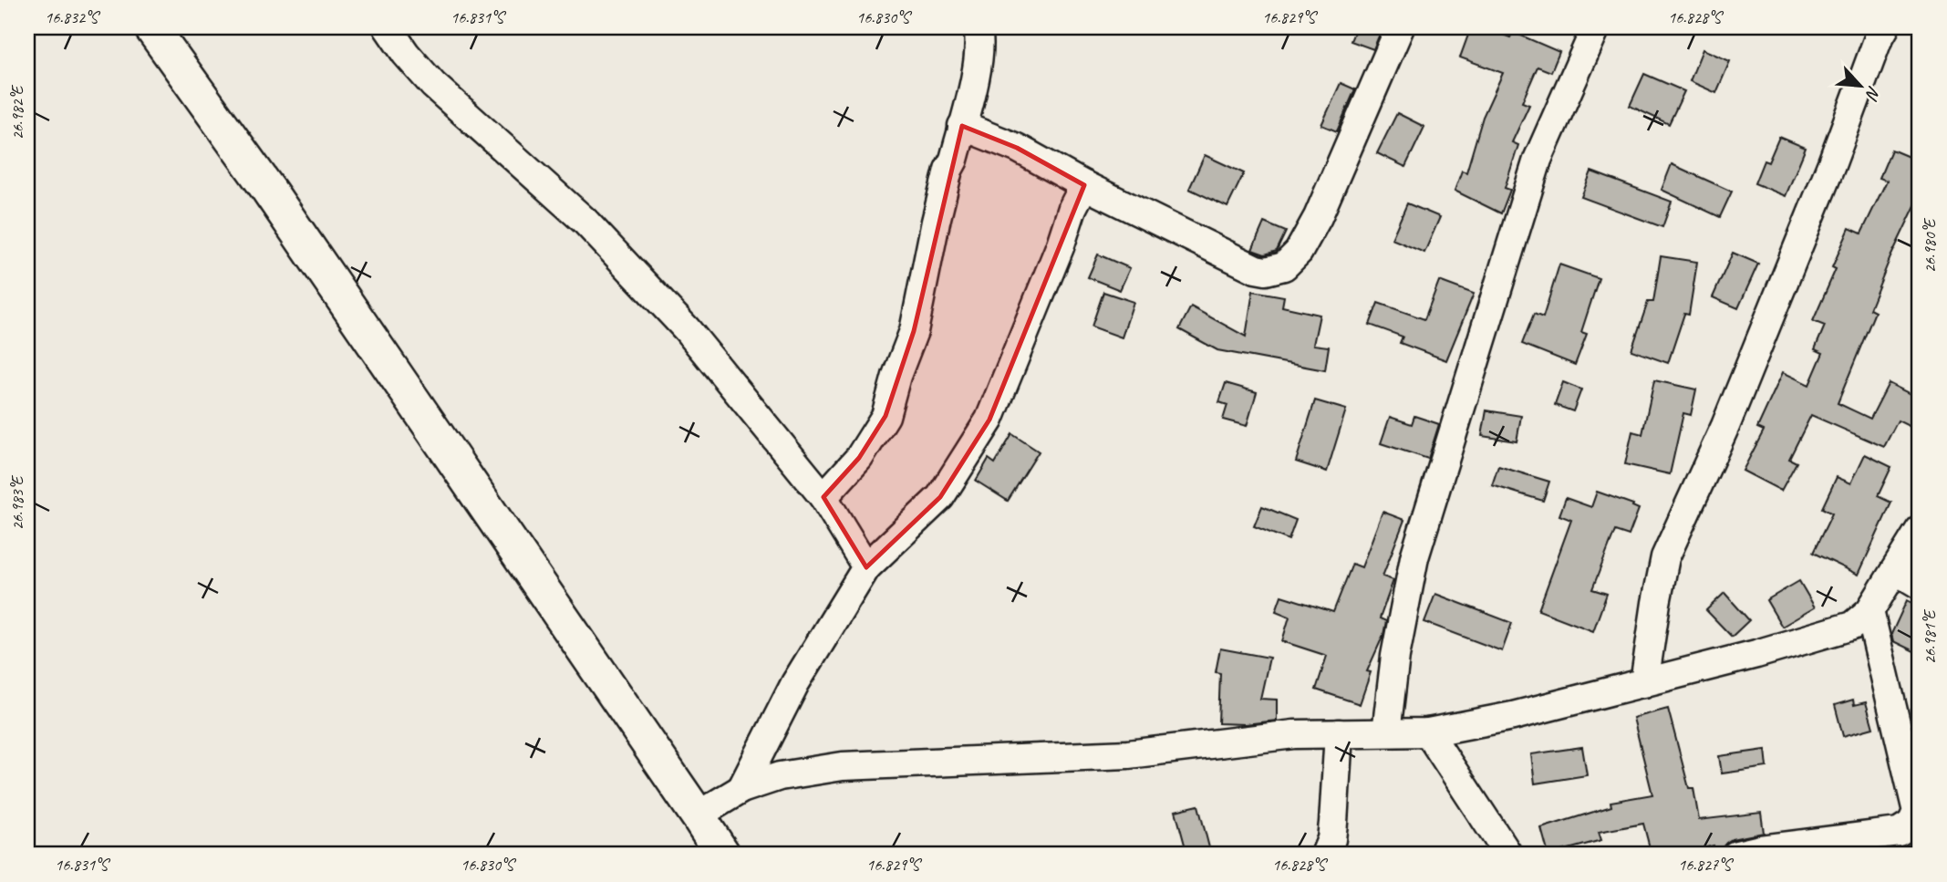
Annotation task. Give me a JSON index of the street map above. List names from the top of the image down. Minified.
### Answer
{"north":"bottom right","coordinates":["16.832°S","16.831°S","16.830°S","16.829°S","16.828°S","26.982°E","26.980°E","26.983°E","26.981°E","16.827°S"]}
